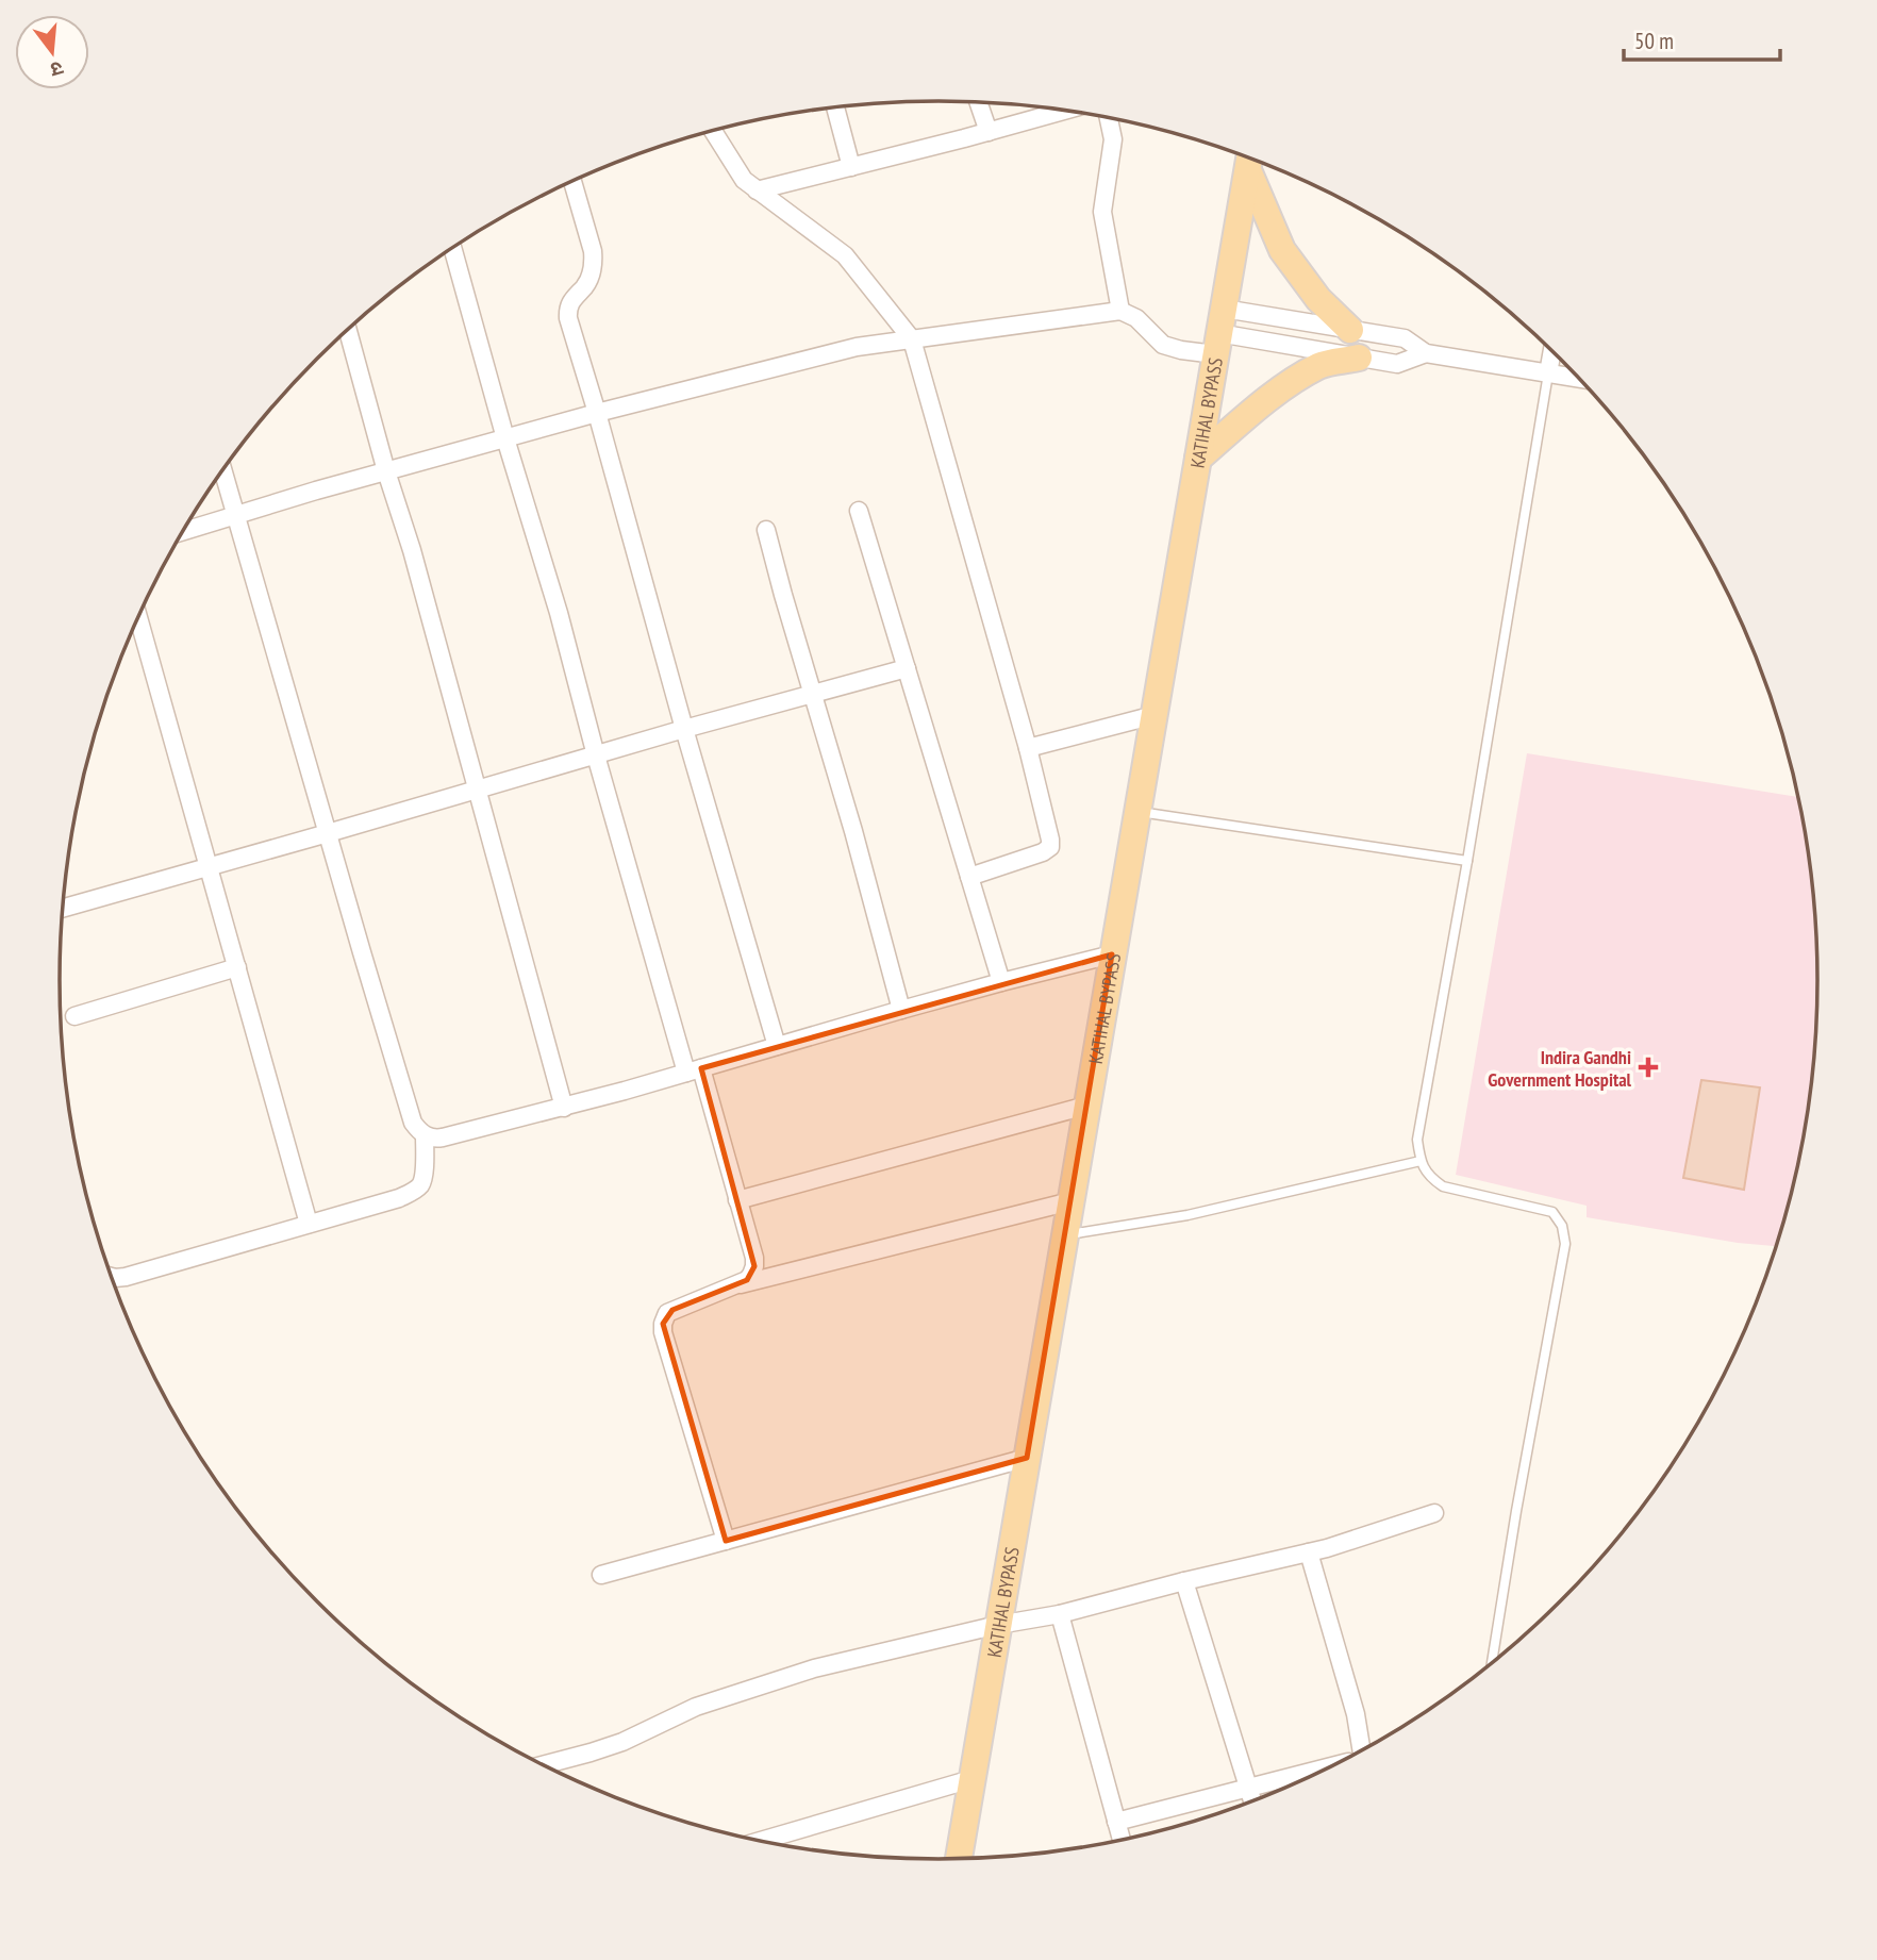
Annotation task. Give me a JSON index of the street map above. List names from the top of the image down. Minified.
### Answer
{"streets":{"main road":["KATIHAL BYPASS"]},"places":{"health":["Indira Gandhi Government Hospital"]},"scale_bar":"50 m","north":"bottom"}
